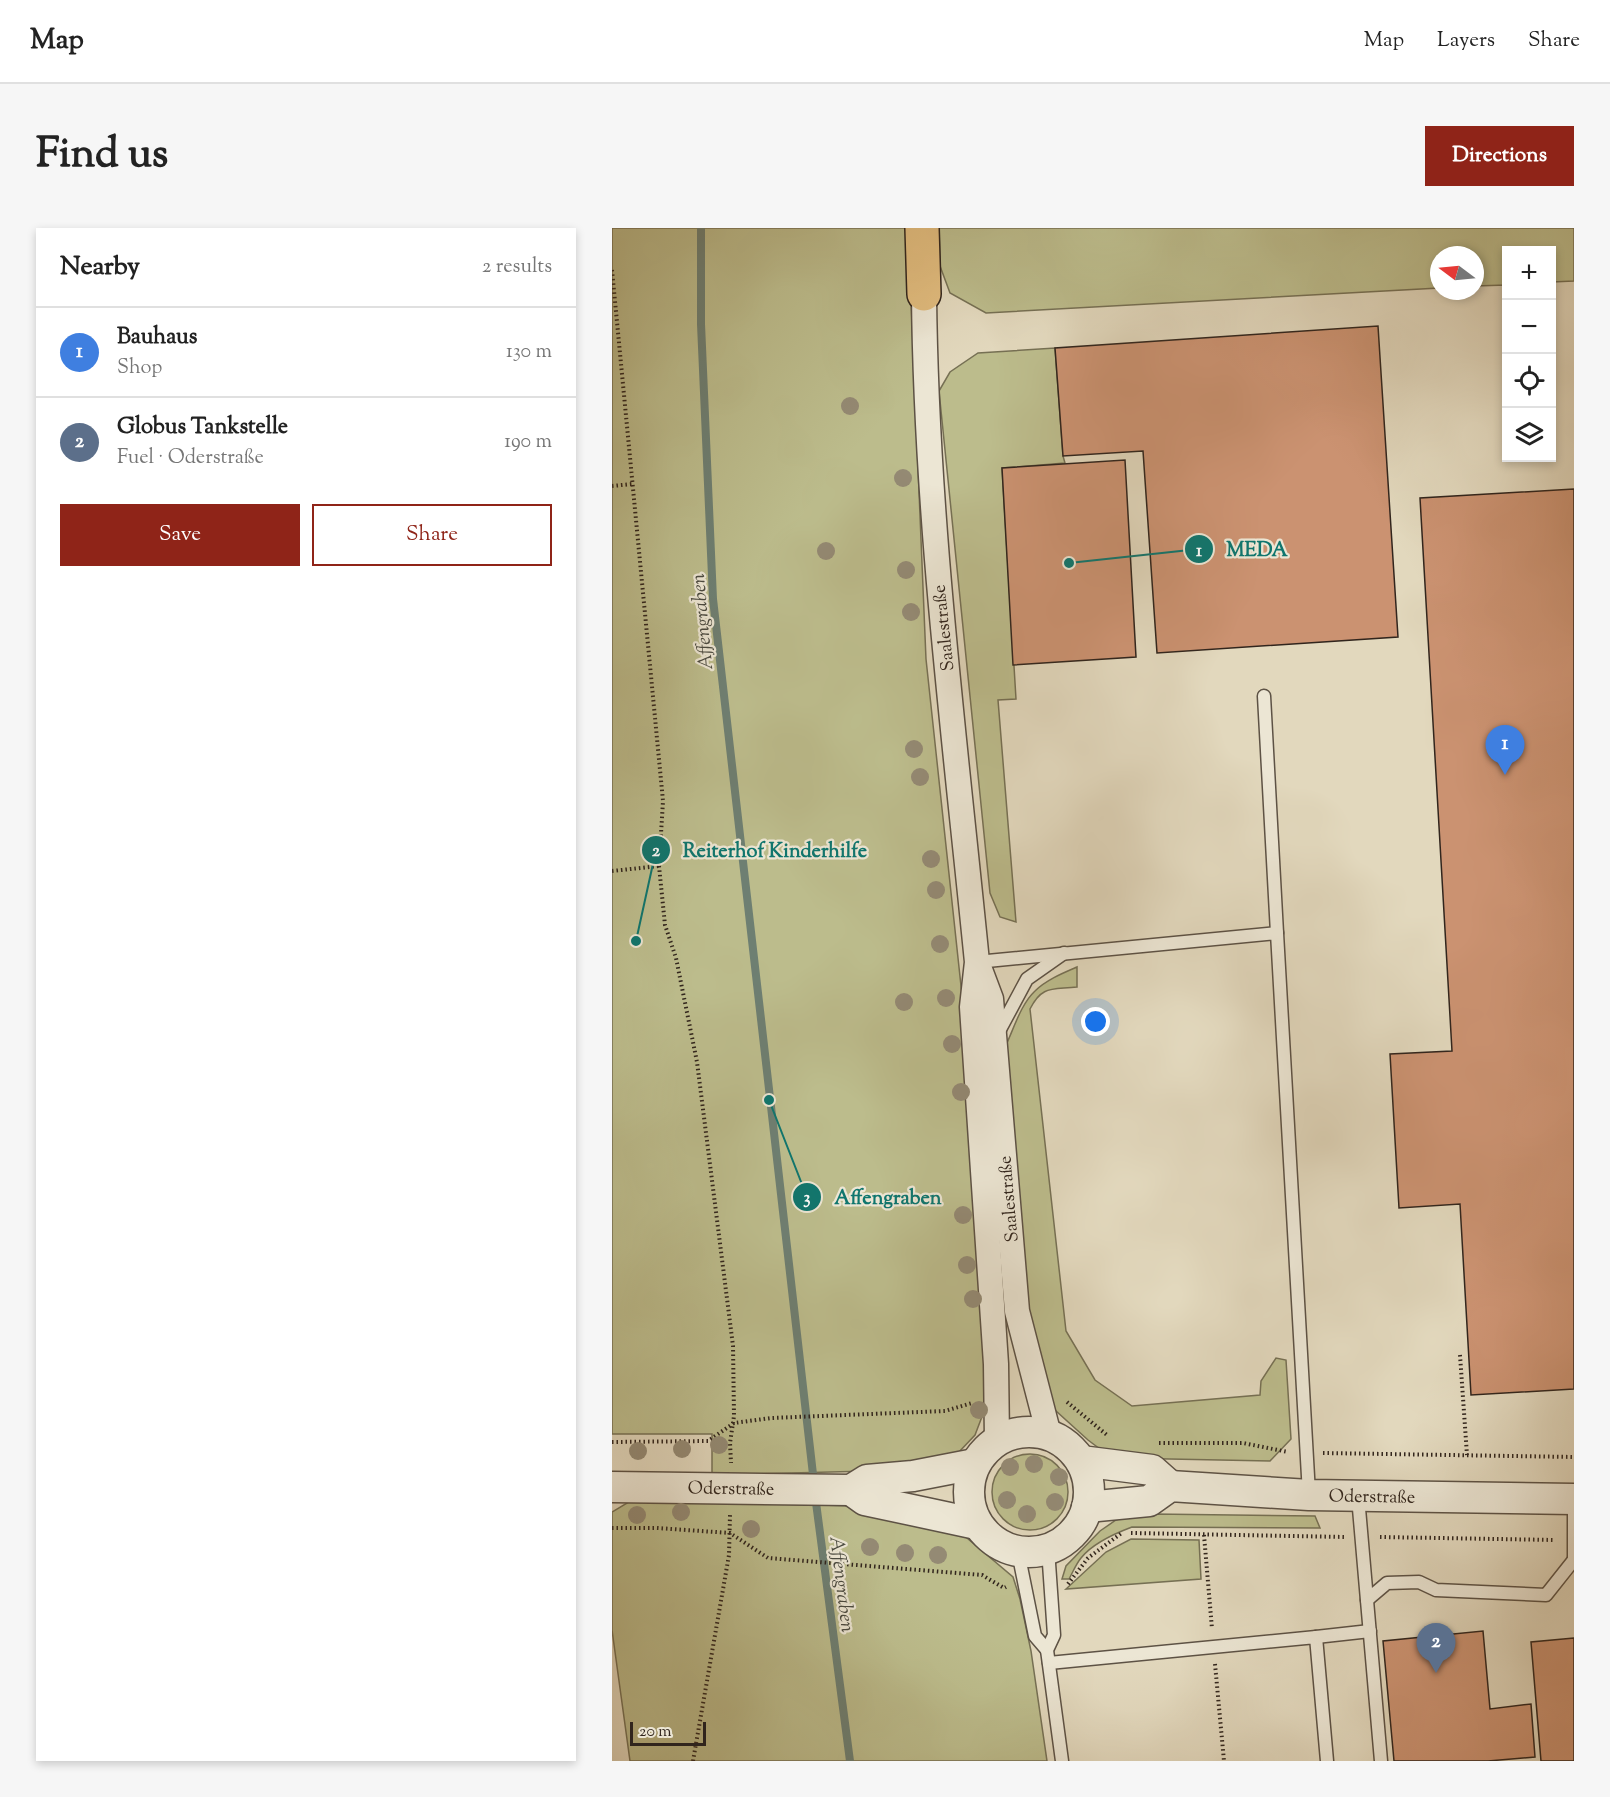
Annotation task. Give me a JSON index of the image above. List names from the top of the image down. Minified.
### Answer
{"streets":{"street":["Saalestraße","Oderstraße"]},"crossings":[["Saalestraße","Oderstraße"]],"water":["Affengraben"],"places":["MEDA","Reiterhof Kinderhilfe","Affengraben"],"scale_bar":"20 m","north":"left","page":{"header":"Map","nav":["Map","Layers","Share"],"title":"Find us","buttons":["Directions",["Save","Share"]],"heading":["Nearby","2 results"],"map_buttons":["+","−"],"list":[{"mark":"1","name":"Bauhaus","note":"Shop","value":"130 m"},{"mark":"2","name":"Globus Tankstelle","note":"Fuel · Oderstraße","value":"190 m"}],"pins":["1","2"],"scale":"20 m"}}
